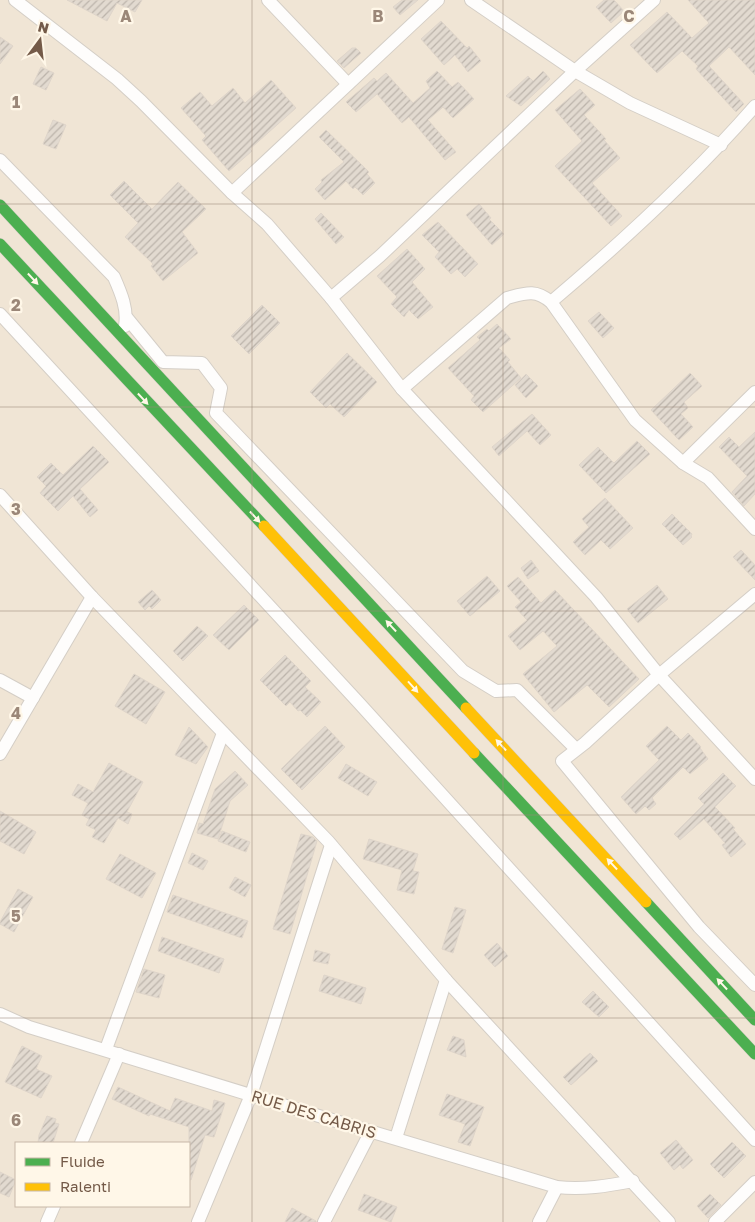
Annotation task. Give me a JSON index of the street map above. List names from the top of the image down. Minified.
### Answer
{"streets":{"street":["RUE DES CABRIS"]},"legend":["Fluide","Ralenti"],"north":"top","grid":{"columns":["A","B","C"],"rows":["1","2","3","4","5","6"]}}
